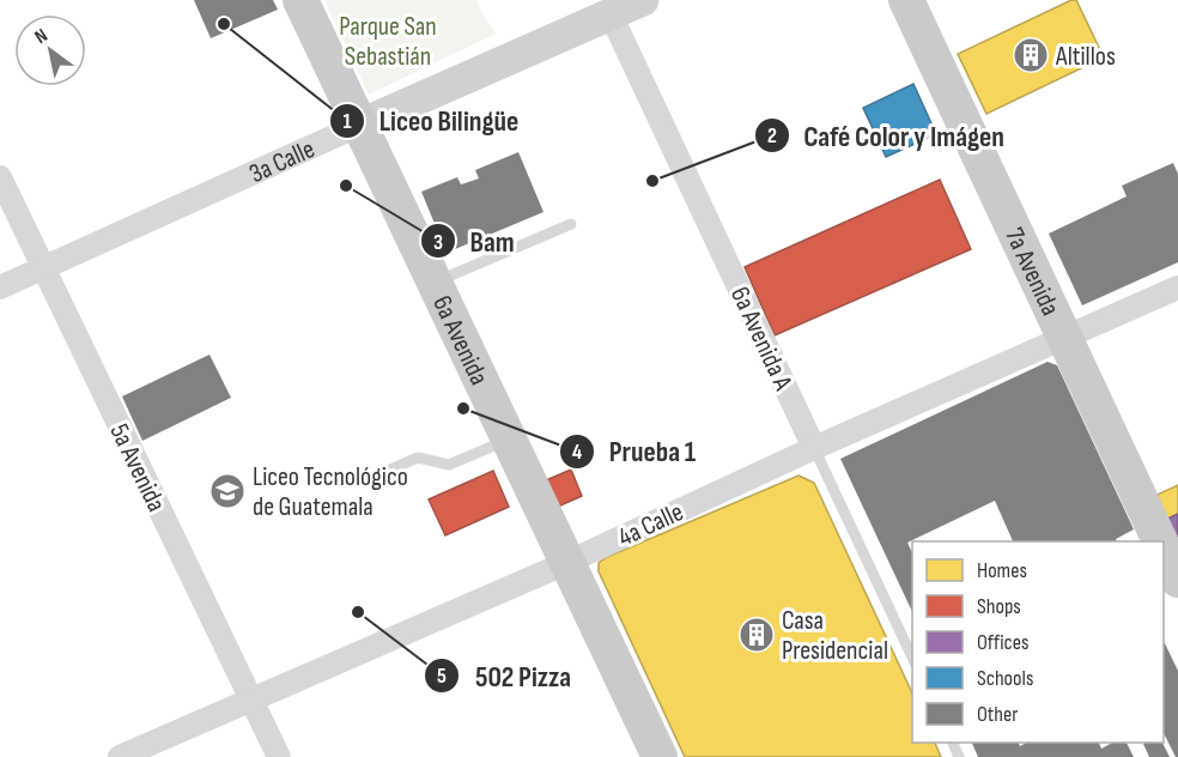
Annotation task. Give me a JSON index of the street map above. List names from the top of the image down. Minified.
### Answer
{"streets":{"main road":["7a Avenida","6a Avenida"],"street":["3a Calle","6a Avenida A","5a Avenida","4a Calle"]},"crossings":[["3a Calle","6a Avenida A"],["3a Calle","6a Avenida"],["3a Calle","5a Avenida"],["7a Avenida","4a Calle"],["6a Avenida A","4a Calle"],["6a Avenida","4a Calle"],["5a Avenida","4a Calle"]],"parks":["Parque San Sebastián"],"places":{"other":["Liceo Bilingüe","Café Color y Imágen","Bam","Prueba 1","502 Pizza"],"building":["Altillos","Casa Presidencial"],"school or university":["Liceo Tecnológico de Guatemala"]},"legend":["Homes","Shops","Offices","Schools","Other"],"north":"top left"}
